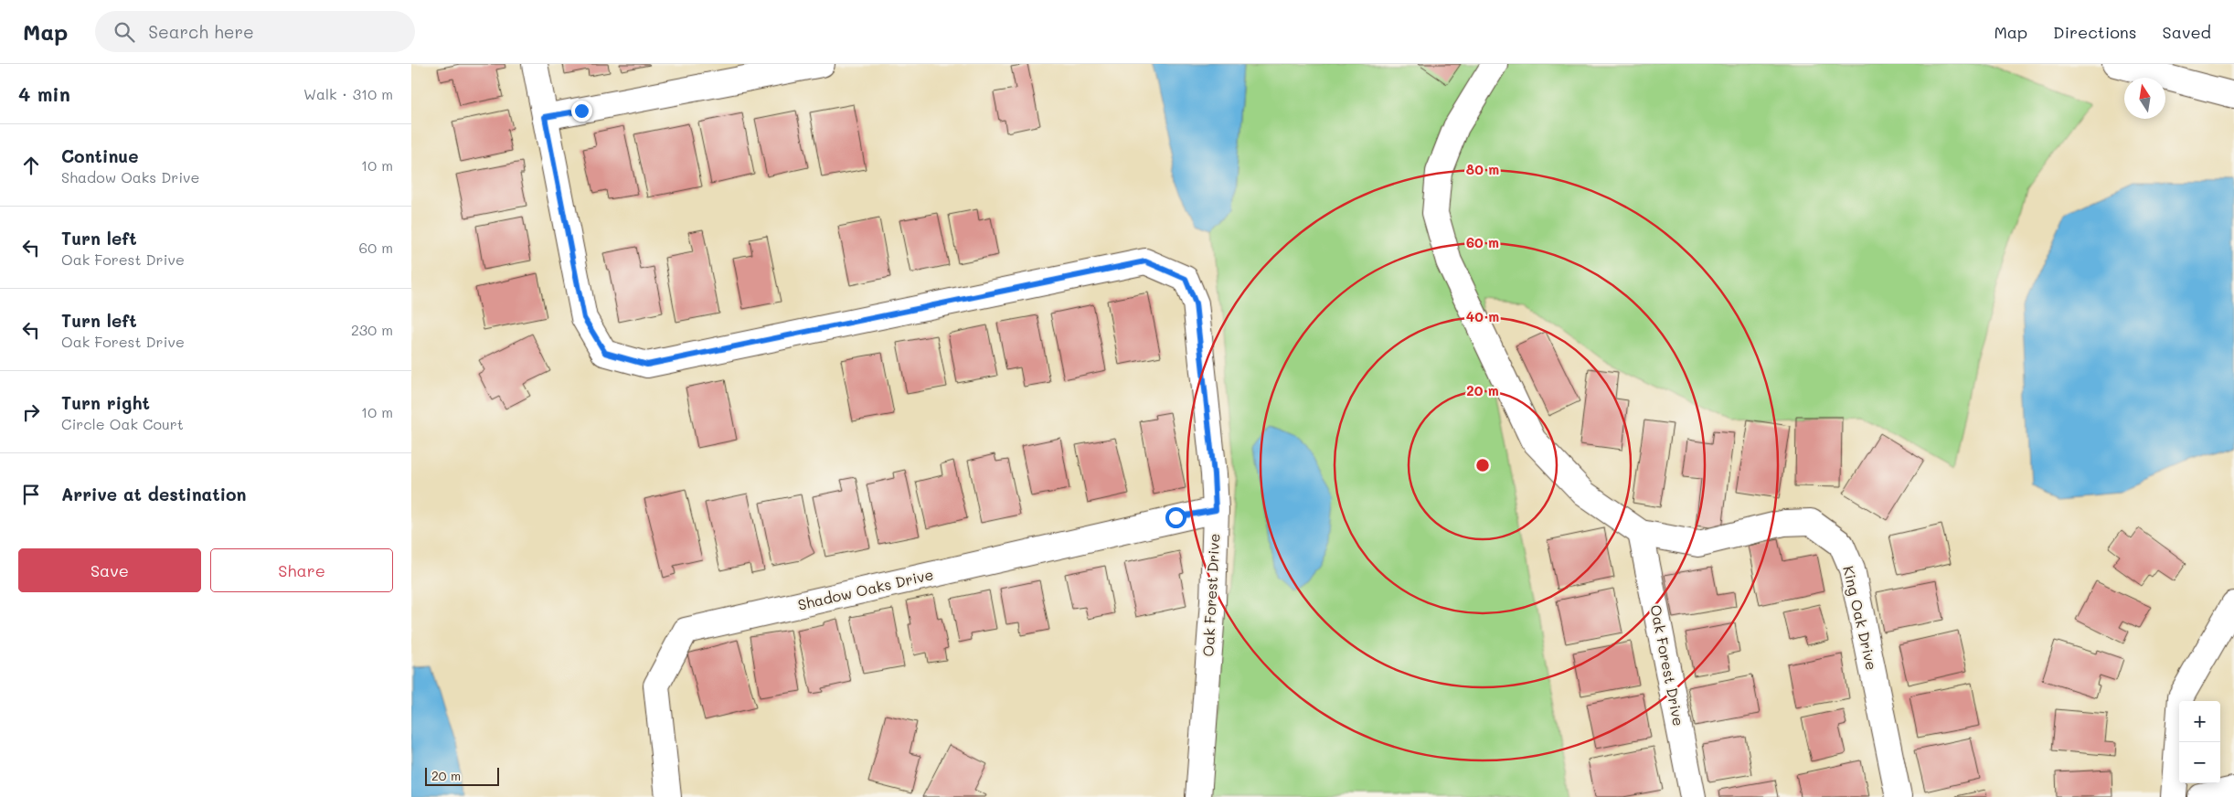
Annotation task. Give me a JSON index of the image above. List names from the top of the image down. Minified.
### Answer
{"streets":{"street":["Shadow Oaks Drive","Oak Forest Drive","King Oak Drive"]},"crossings":[["Shadow Oaks Drive","Oak Forest Drive"],["Oak Forest Drive","King Oak Drive"]],"scale_bar":"20 m","north":"top","page":{"header":"Map","search":"Search here","nav":["Map","Directions","Saved"],"heading":["4 min","Walk · 310 m"],"list":[["Continue","Shadow Oaks Drive","10 m"],["Turn left","Oak Forest Drive","60 m"],["Turn left","Oak Forest Drive","230 m"],["Turn right","Circle Oak Court","10 m"],"Arrive at destination"],"buttons":["Save","Share"],"map_buttons":["+","−"],"scale":"20 m"},"rings":["80 m","60 m","40 m","20 m"]}
